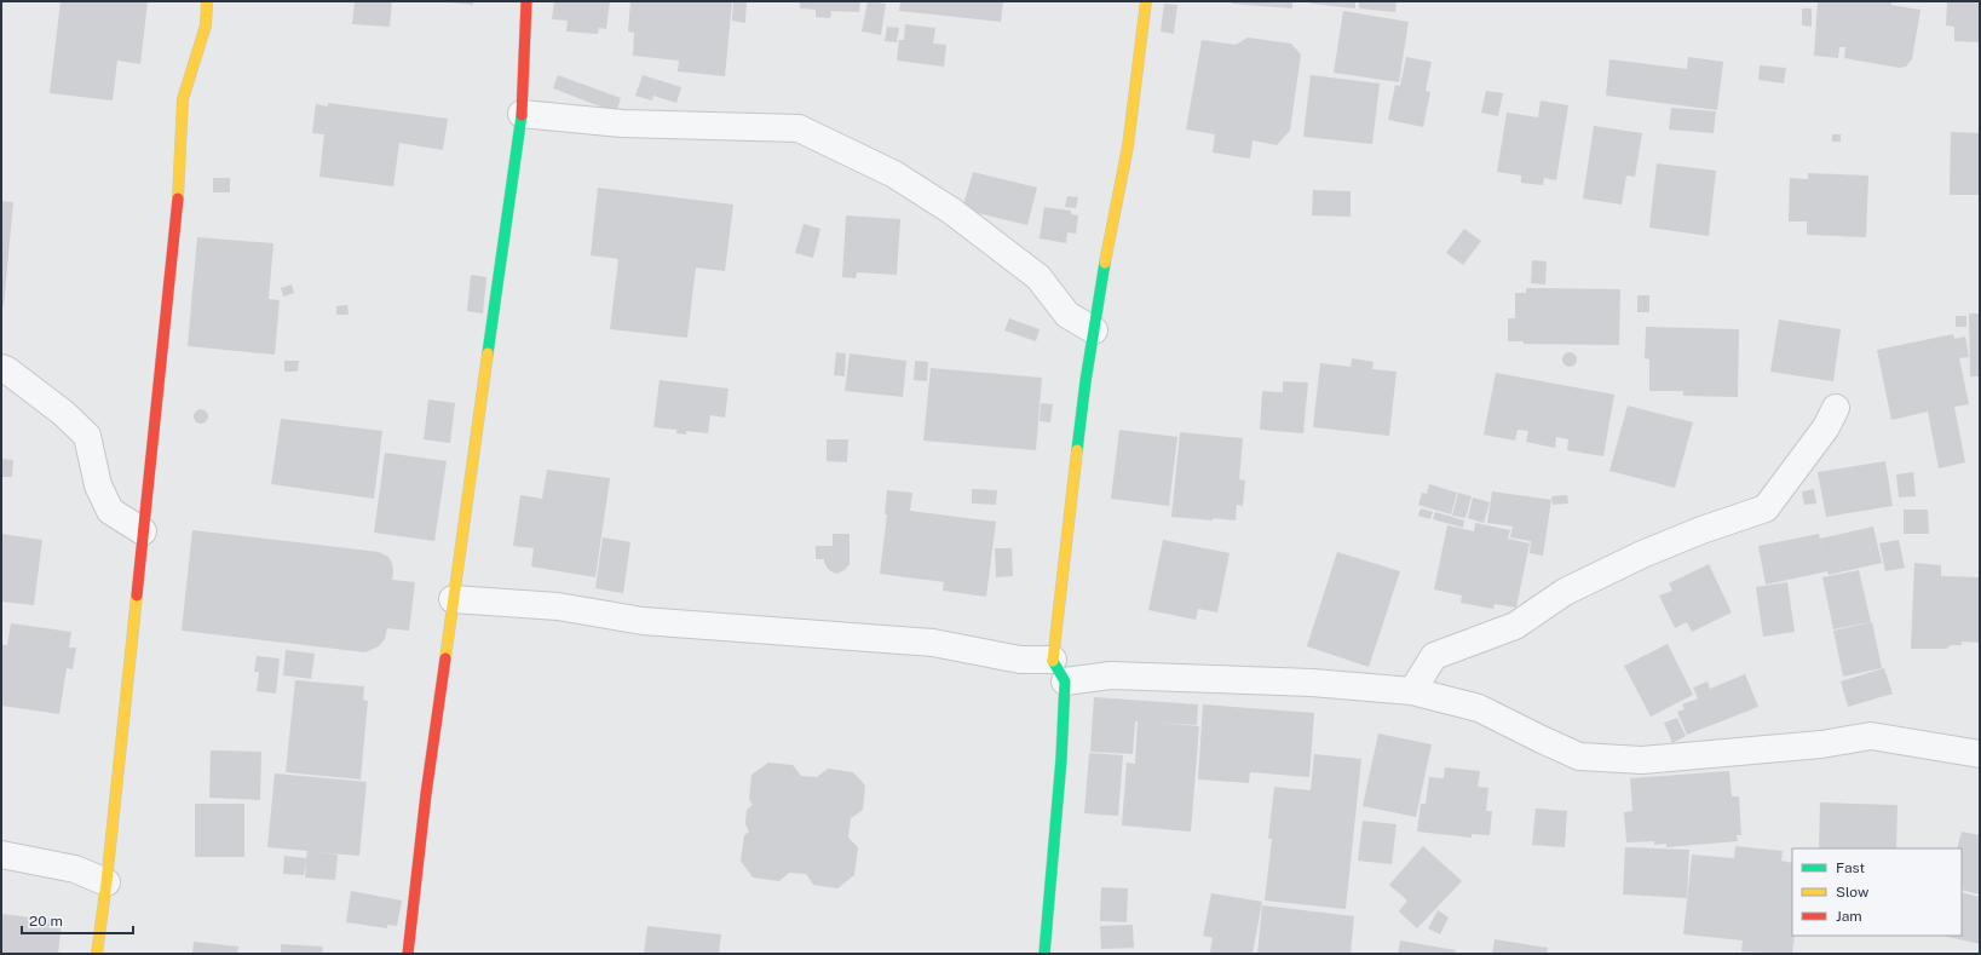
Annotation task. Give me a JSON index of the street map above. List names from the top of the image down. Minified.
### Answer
{"legend":["Fast","Slow","Jam"],"scale_bar":"20 m"}
